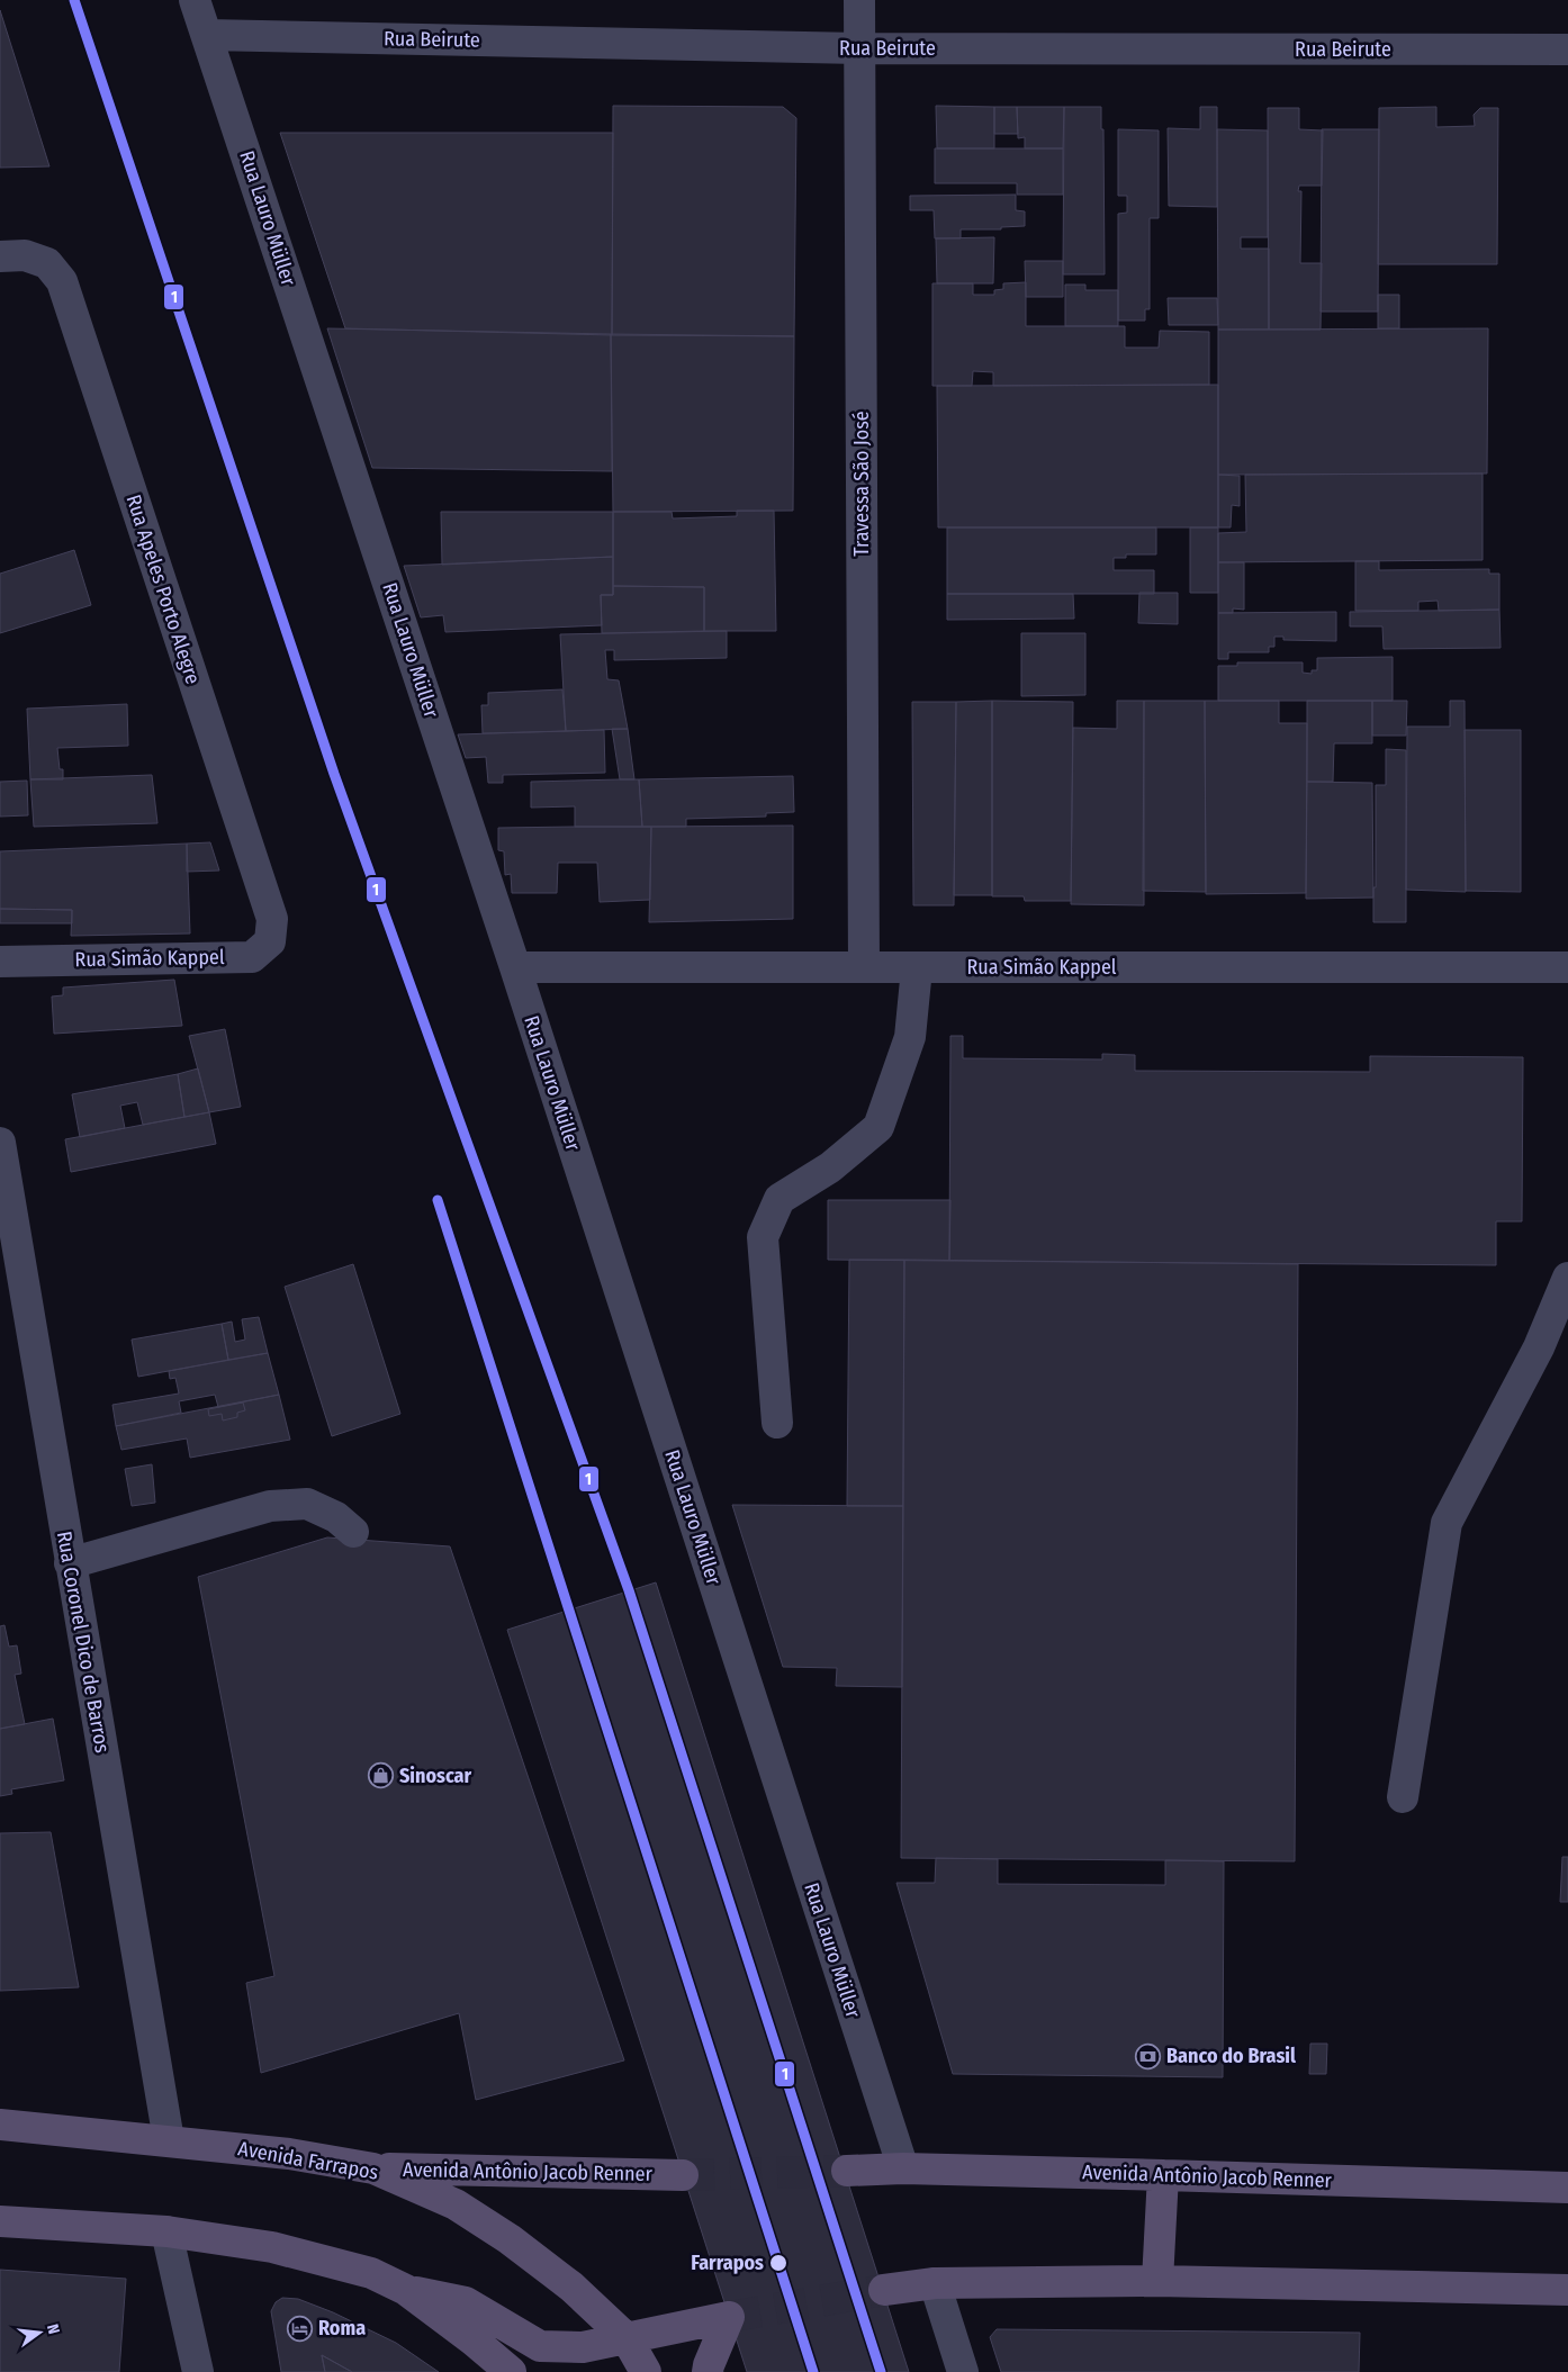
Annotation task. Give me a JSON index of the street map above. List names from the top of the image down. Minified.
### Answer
{"streets":{"main road":["Avenida Farrapos","Avenida Antônio Jacob Renner"],"street":["Rua Beirute","Rua Lauro Müller","Travessa São José","Rua Apeles Porto Alegre","Rua Simão Kappel","Rua Coronel Dico de Barros"]},"crossings":[["Rua Beirute","Rua Lauro Müller"],["Rua Beirute","Travessa São José"],["Rua Lauro Müller","Rua Simão Kappel"],["Rua Lauro Müller","Avenida Antônio Jacob Renner"],["Travessa São José","Rua Simão Kappel"],["Rua Apeles Porto Alegre","Rua Simão Kappel"],["Rua Coronel Dico de Barros","Avenida Farrapos"],["Avenida Farrapos","Avenida Antônio Jacob Renner"]],"places":{"shop":["Sinoscar"],"bank":["Banco do Brasil"],"other":["Farrapos"],"hotel":["Roma"]},"lines":["transit line 1"],"north":"right"}
